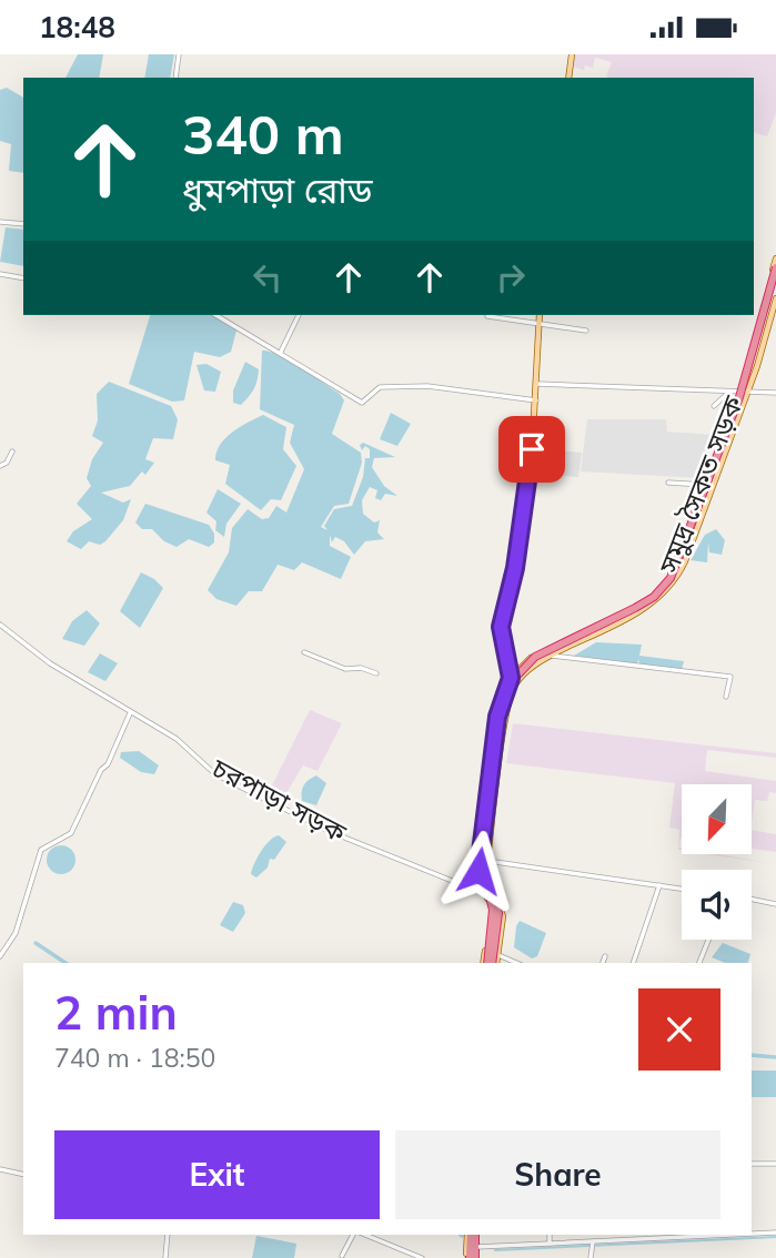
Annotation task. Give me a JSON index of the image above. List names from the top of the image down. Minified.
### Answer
{"streets":{"main road":["সমুদ্র সৈকত সড়ক"],"street":["চরপাড়া সড়ক"]},"north":"bottom left","page":{"status":"18:48","turn":["340 m","ধুমপাড়া রোড"],"heading":["2 min","740 m · 18:50"],"buttons":["Exit","Share"]}}
